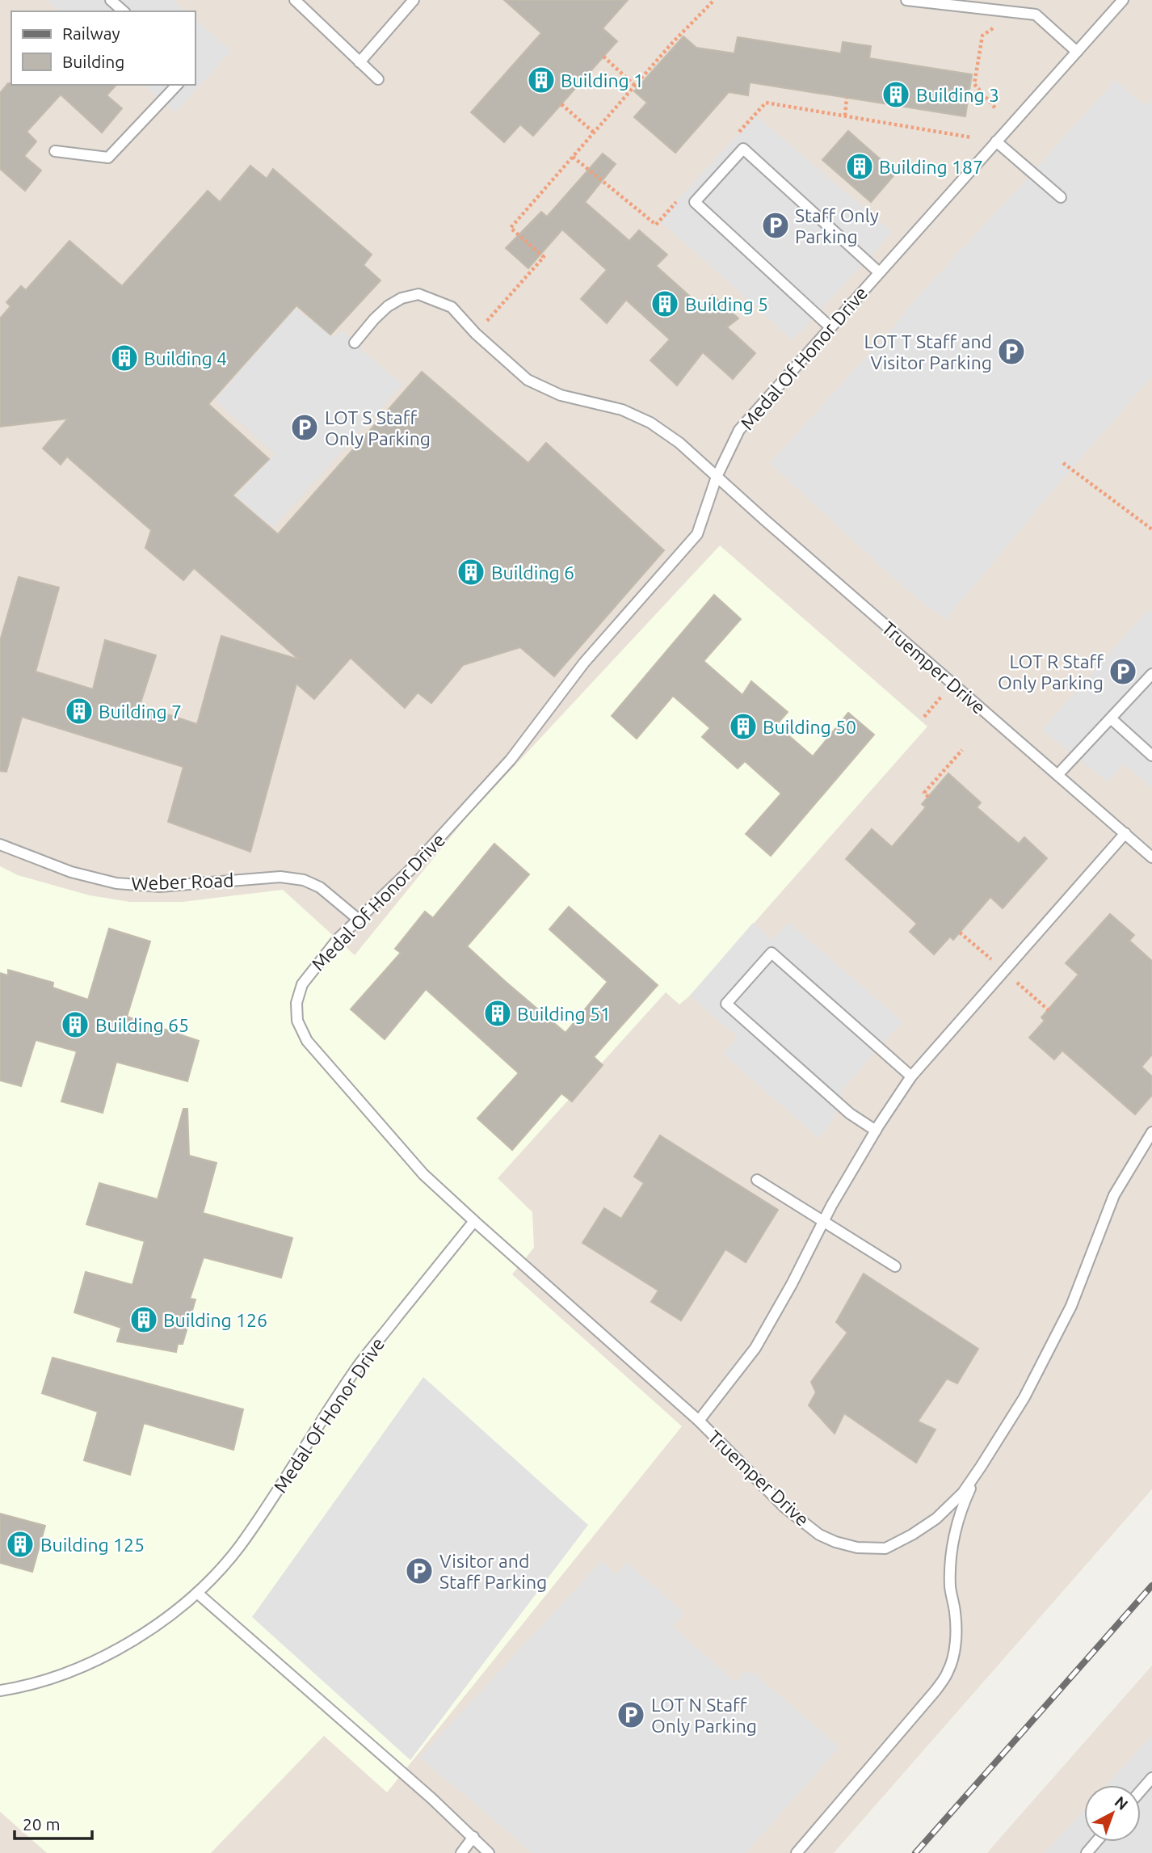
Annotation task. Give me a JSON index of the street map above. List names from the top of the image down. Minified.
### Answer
{"streets":{"lane":["Medal Of Honor Drive","Truemper Drive","Weber Road"]},"crossings":[["Medal Of Honor Drive","Truemper Drive"],["Medal Of Honor Drive","Weber Road"]],"places":{"building":["Building 1","Building 3","Building 187","Building 5","Building 4","Building 6","Building 7","Building 50","Building 51","Building 65","Building 126","Building 125"],"parking":["Staff Only Parking","LOT T Staff and Visitor Parking","LOT S Staff Only Parking","LOT R Staff Only Parking","Visitor and Staff Parking","LOT N Staff Only Parking"]},"legend":["Railway","Building"],"scale_bar":"20 m","north":"top right"}
